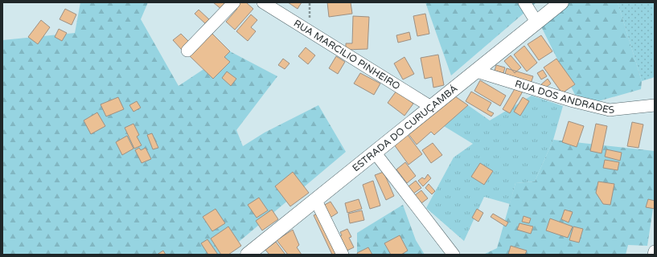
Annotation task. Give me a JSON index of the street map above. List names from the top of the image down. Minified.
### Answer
{"streets":{"street":["RUA MARCILIO PINHEIRO","RUA DOS ANDRADES","ESTRADA DO CURUÇAMBÁ"]},"crossings":[["RUA MARCILIO PINHEIRO","ESTRADA DO CURUÇAMBÁ"],["RUA DOS ANDRADES","ESTRADA DO CURUÇAMBÁ"]]}
